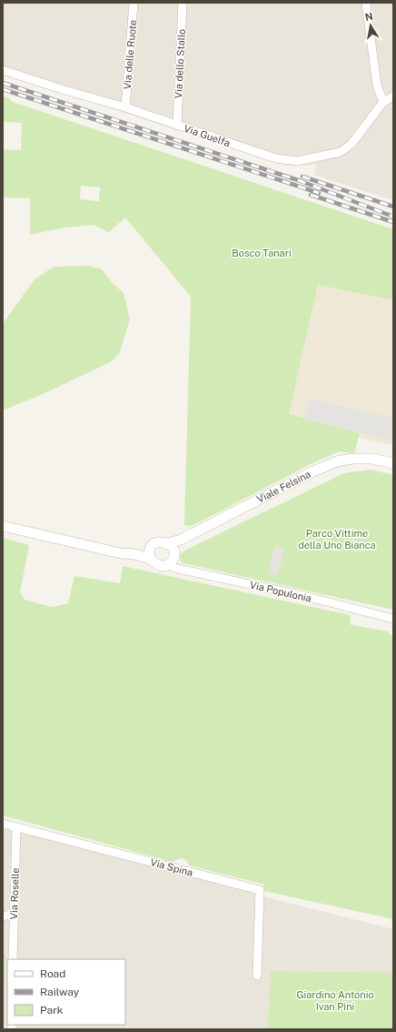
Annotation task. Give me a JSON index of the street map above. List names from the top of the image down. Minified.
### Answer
{"streets":{"street":["Via delle Ruote","Via dello Stallo","Via Guelfa","Viale Felsina","Via Populonia","Via Spina","Via Roselle"]},"crossings":[["Via delle Ruote","Via Guelfa"],["Via dello Stallo","Via Guelfa"],["Viale Felsina","Via Populonia"],["Via Spina","Via Roselle"]],"parks":["Bosco Tanari","Parco Vittime della Uno Bianca","Giardino Antonio Ivan Pini"],"legend":["Road","Railway","Park"],"north":"top"}
